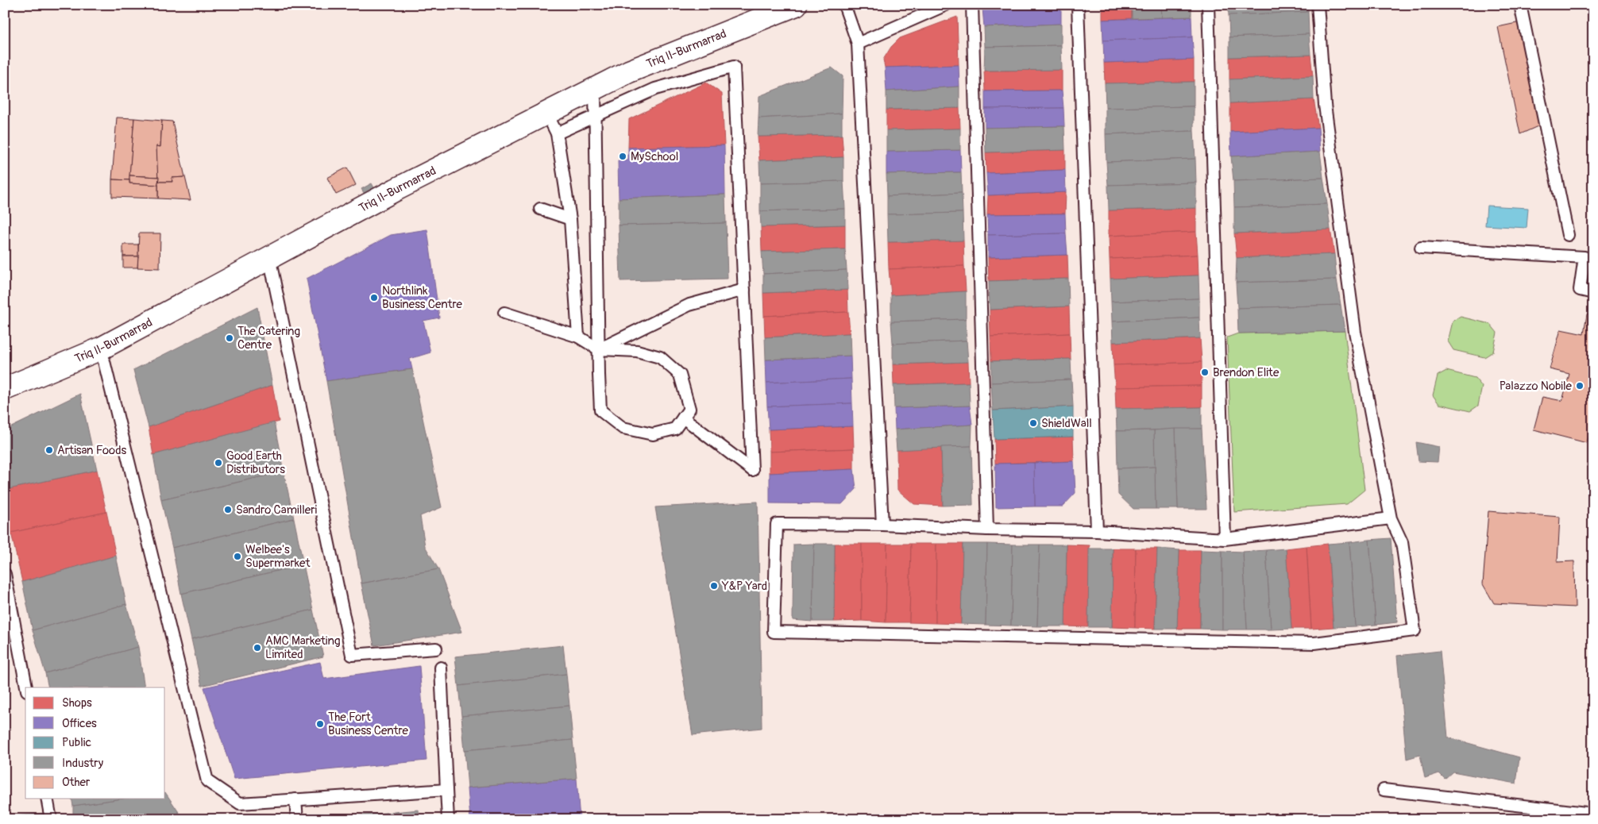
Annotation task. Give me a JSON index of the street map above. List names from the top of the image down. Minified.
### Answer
{"streets":{"street":["Triq Il-Burmarrad"]},"places":["MySchool","Northlink Business Centre","The Catering Centre","Brendon Elite","Palazzo Nobile","ShieldWall","Artisan Foods","Good Earth Distributors","Sandro Camilleri","Welbee's Supermarket","Y&P Yard","AMC Marketing Limited","The Fort Business Centre"],"legend":["Shops","Offices","Public","Industry","Other"]}
